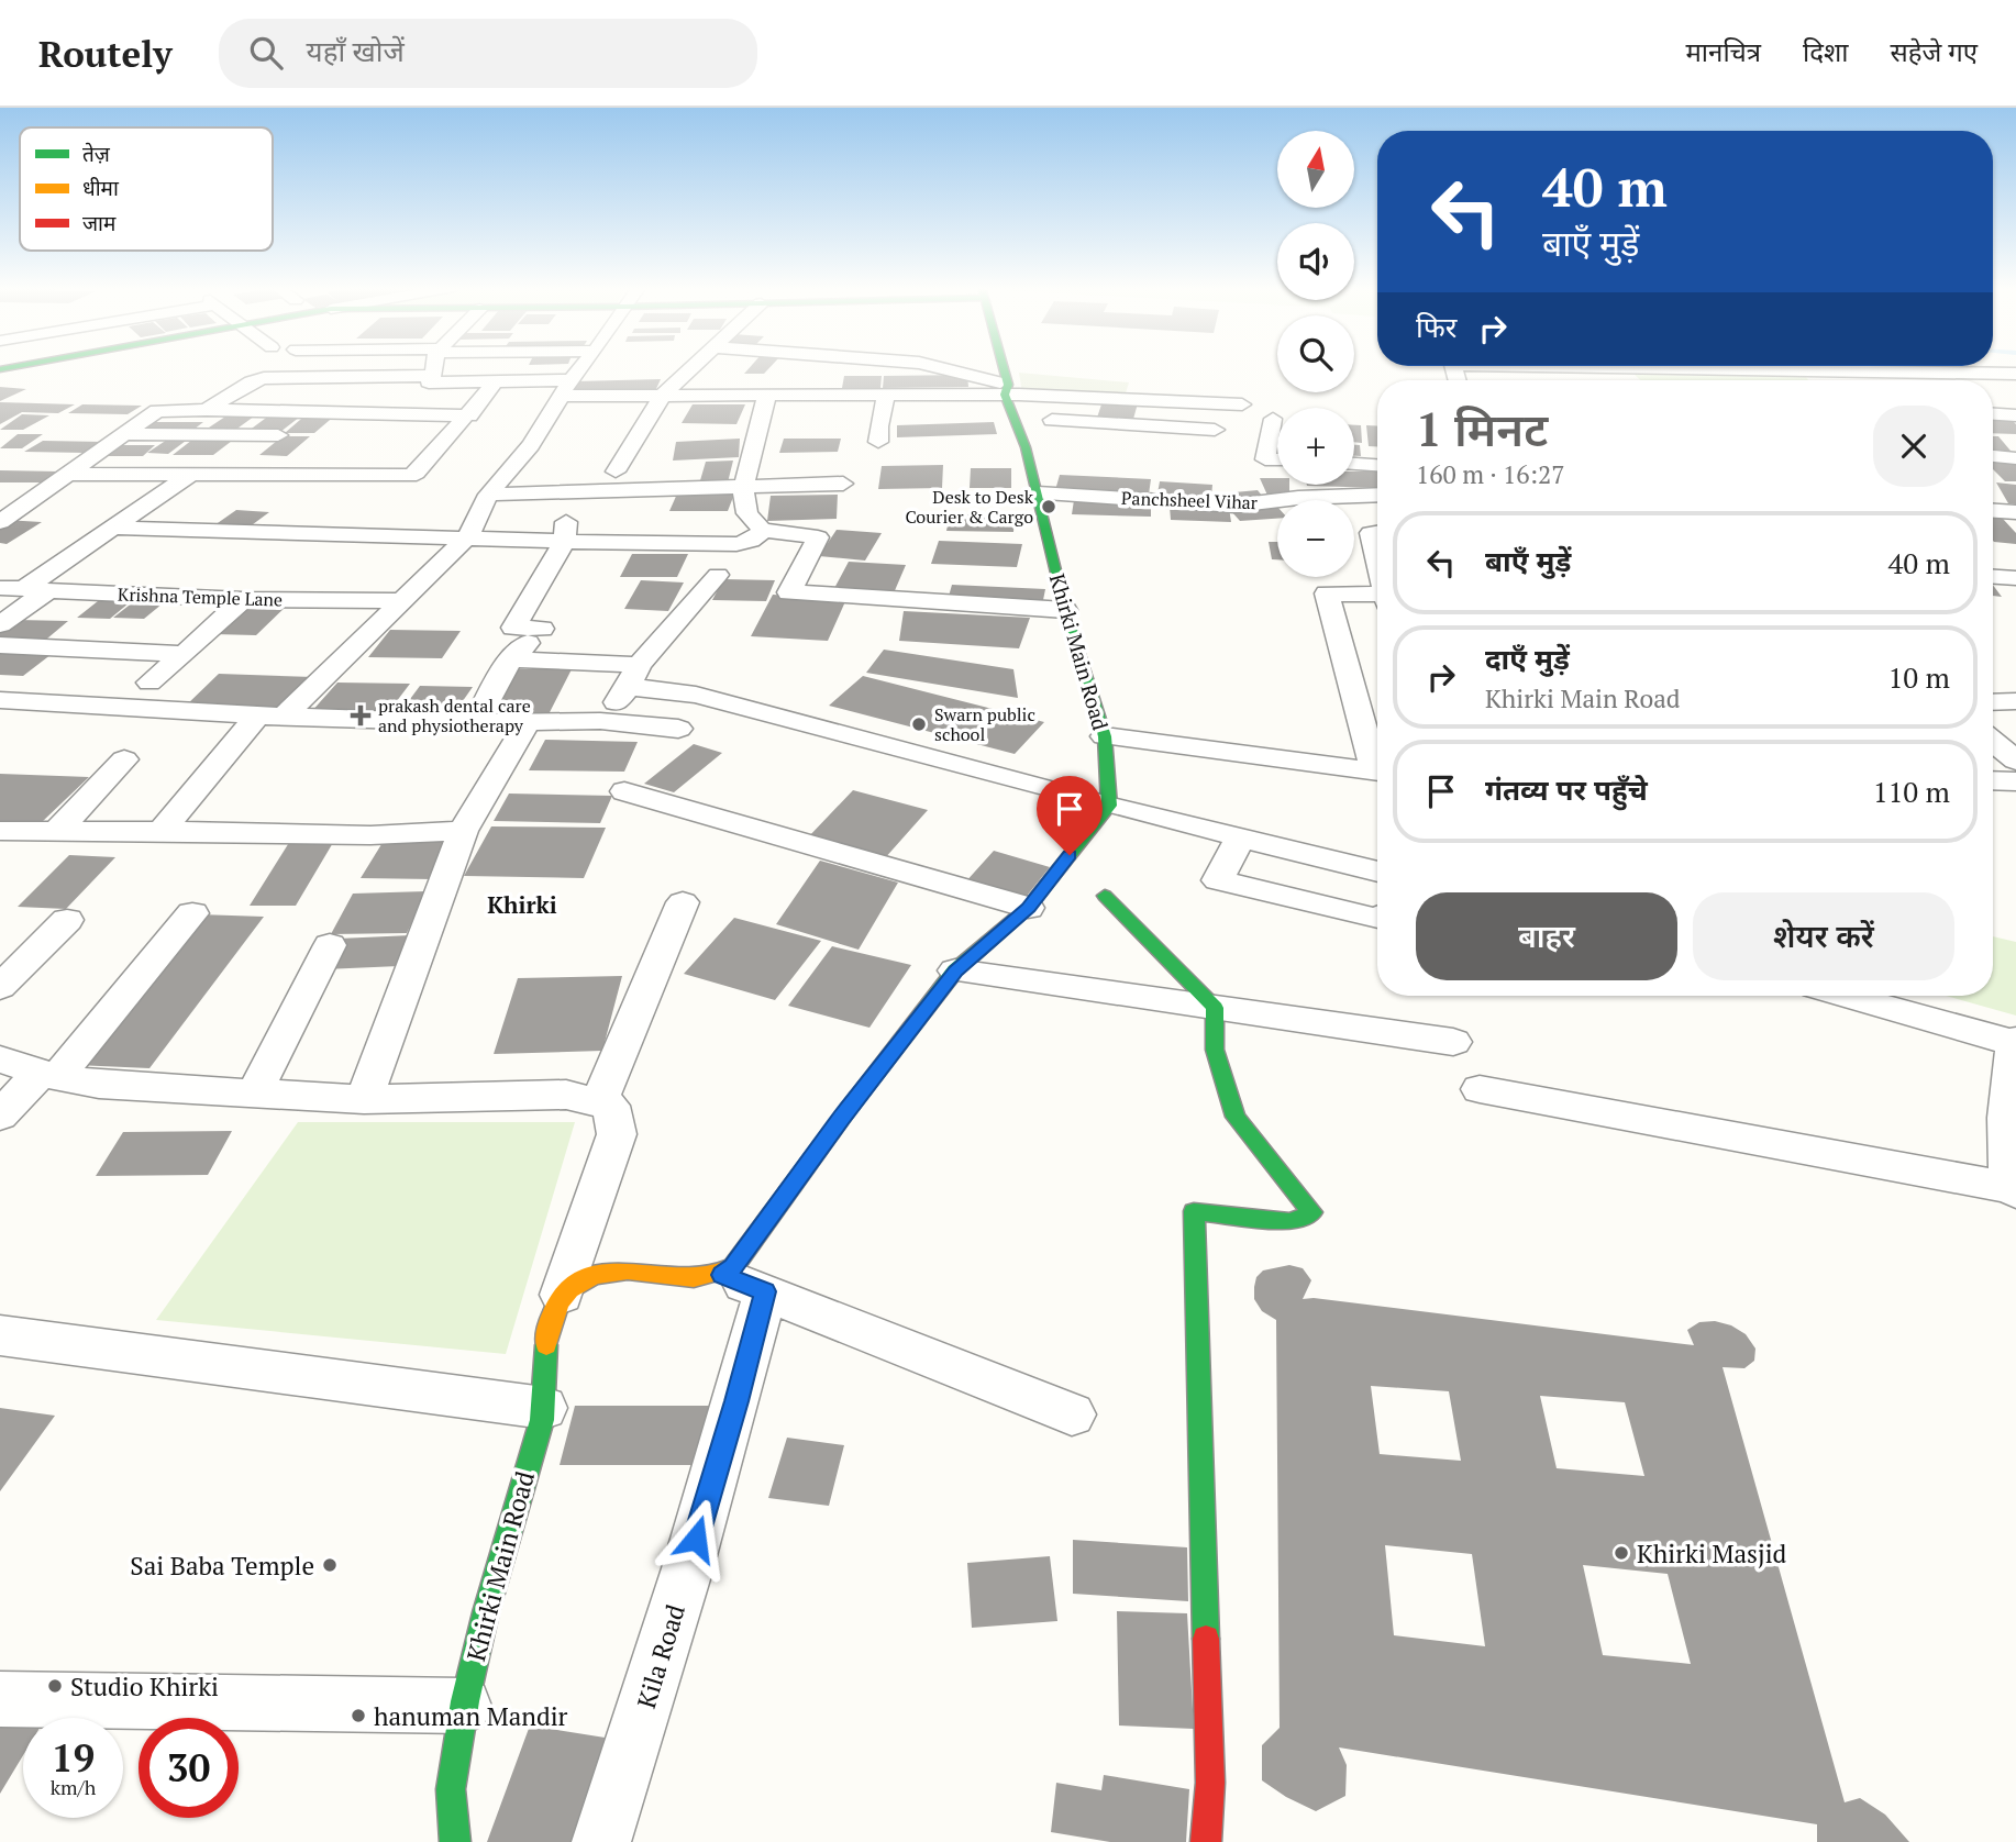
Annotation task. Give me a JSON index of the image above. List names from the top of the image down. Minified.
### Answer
{"streets":{"street":["Panchsheel Vihar","Krishna Temple Lane","Khirki Main Road","Kila Road"]},"crossings":[["Panchsheel Vihar","Khirki Main Road"]],"districts":["Khirki"],"places":{"other":["Desk to Desk Courier & Cargo","Swarn public school","Khirki Masjid","Sai Baba Temple","Studio Khirki","hanuman Mandir"],"health":["prakash dental care and physiotherapy"]},"legend":["तेज़","धीमा","जाम"],"north":"top","page":{"header":"Routely","search":"यहाँ खोजें","nav":["मानचित्र","दिशा","सहेजे गए"],"map_buttons":["+","−"],"turn":["40 m","बाएँ मुड़ें"],"then":"फिर","heading":["1 मिनट","160 m · 16:27"],"list":[{"name":"बाएँ मुड़ें","value":"40 m"},{"name":"दाएँ मुड़ें","note":"Khirki Main Road","value":"10 m"},{"name":"गंतव्य पर पहुँचे","value":"110 m"}],"buttons":["बाहर","शेयर करें"],"speed":"19 km/h","limit":"30"}}
